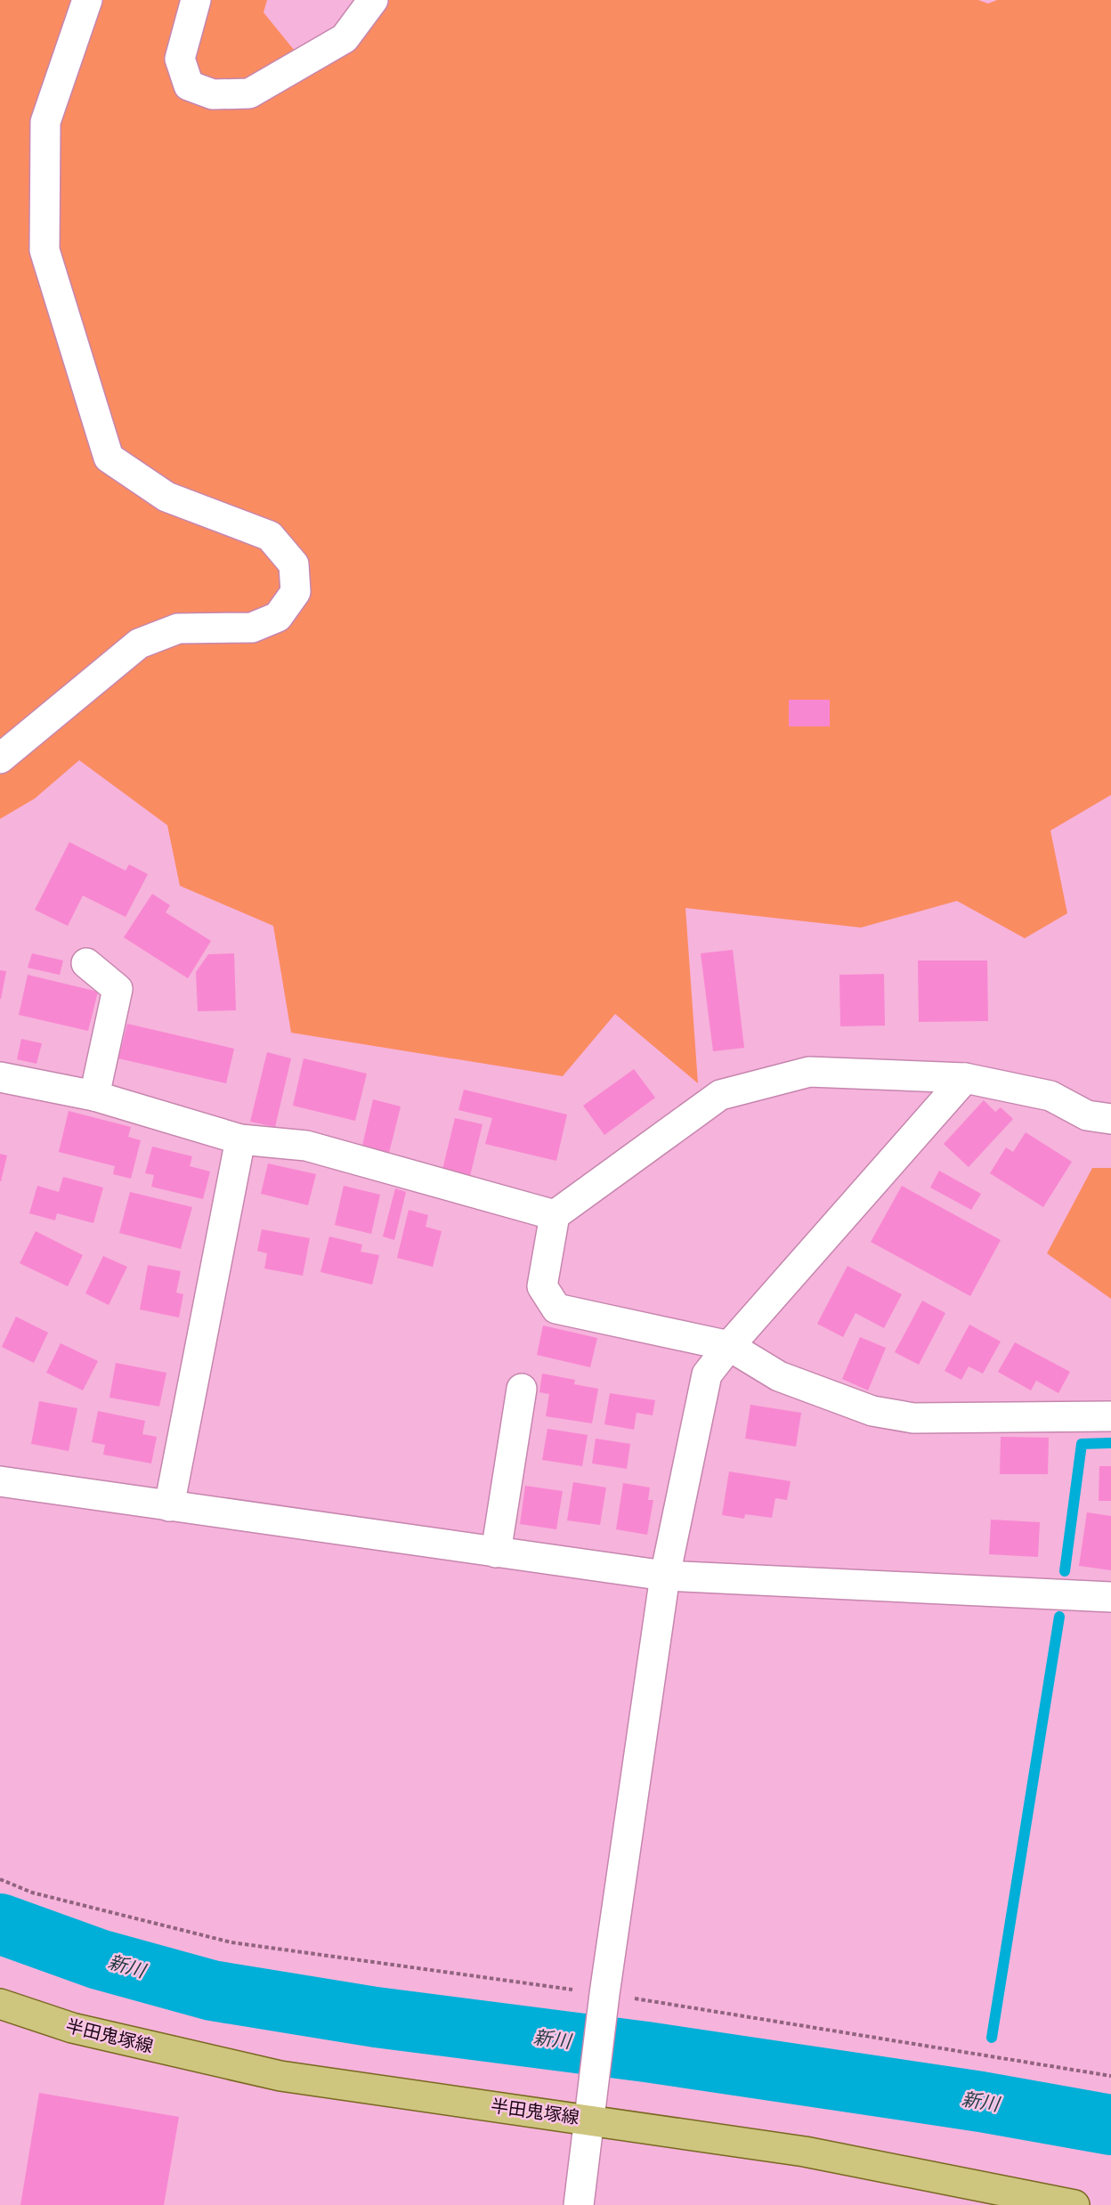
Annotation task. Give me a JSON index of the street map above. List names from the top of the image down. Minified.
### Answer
{"streets":{"main road":["半田鬼塚線"]},"water":["新川"]}
